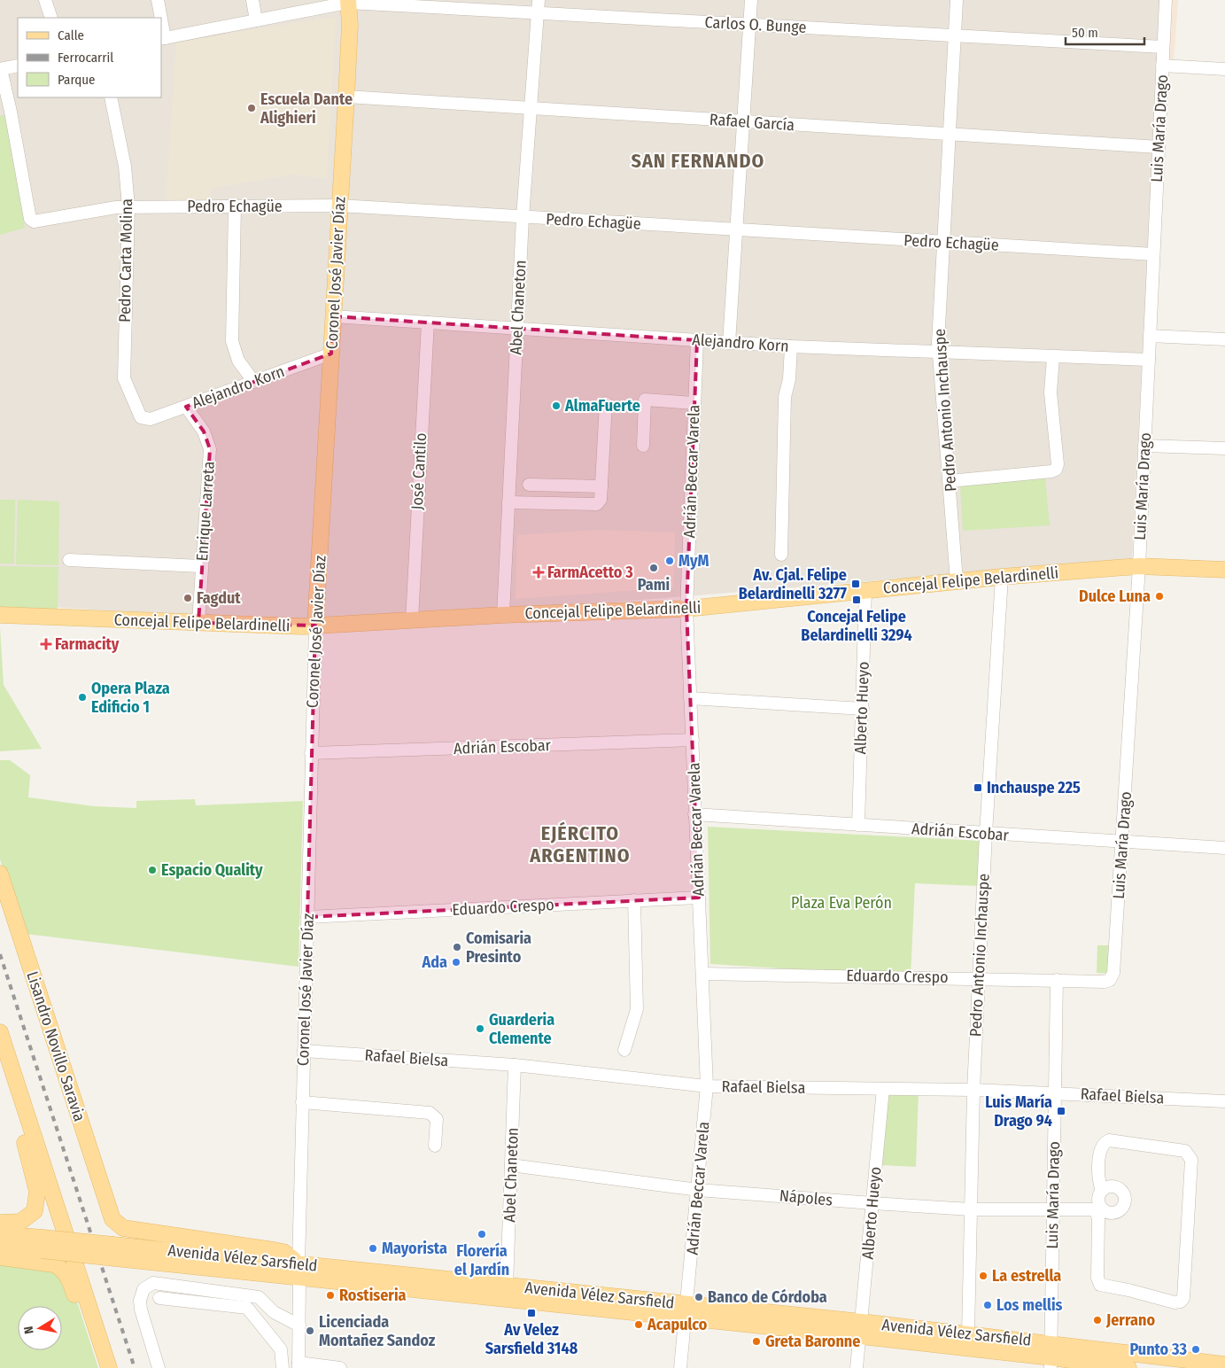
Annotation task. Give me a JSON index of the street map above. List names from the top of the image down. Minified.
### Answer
{"streets":{"main road":["Coronel José Javier Díaz","Concejal Felipe Belardinelli","Lisandro Novillo Saravia","Avenida Vélez Sarsfield"],"street":["Carlos O. Bunge","Rafael García","Luis María Drago","Pedro Echagüe","Pedro Carta Molina","Abel Chaneton","Alejandro Korn","Pedro Antonio Inchauspe","José Cantilo","Adrián Beccar Varela","Enrique Larreta","Alberto Hueyo","Adrián Escobar","Eduardo Crespo","Rafael Bielsa","Nápoles"]},"crossings":[["Carlos O. Bunge","Luis María Drago"],["Carlos O. Bunge","Coronel José Javier Díaz"],["Carlos O. Bunge","Abel Chaneton"],["Carlos O. Bunge","Pedro Antonio Inchauspe"],["Rafael García","Luis María Drago"],["Rafael García","Coronel José Javier Díaz"],["Rafael García","Abel Chaneton"],["Rafael García","Pedro Antonio Inchauspe"],["Luis María Drago","Pedro Echagüe"],["Luis María Drago","Alejandro Korn"],["Luis María Drago","Concejal Felipe Belardinelli"],["Luis María Drago","Adrián Escobar"],["Luis María Drago","Eduardo Crespo"],["Luis María Drago","Rafael Bielsa"],["Luis María Drago","Nápoles"],["Luis María Drago","Avenida Vélez Sarsfield"],["Pedro Echagüe","Pedro Carta Molina"],["Pedro Echagüe","Coronel José Javier Díaz"],["Pedro Echagüe","Abel Chaneton"],["Pedro Echagüe","Pedro Antonio Inchauspe"],["Pedro Carta Molina","Alejandro Korn"],["Coronel José Javier Díaz","Alejandro Korn"],["Coronel José Javier Díaz","Concejal Felipe Belardinelli"],["Coronel José Javier Díaz","Adrián Escobar"],["Coronel José Javier Díaz","Eduardo Crespo"],["Coronel José Javier Díaz","Lisandro Novillo Saravia"],["Coronel José Javier Díaz","Rafael Bielsa"],["Coronel José Javier Díaz","Avenida Vélez Sarsfield"],["Abel Chaneton","Alejandro Korn"],["Abel Chaneton","Concejal Felipe Belardinelli"],["Abel Chaneton","Rafael Bielsa"],["Abel Chaneton","Nápoles"],["Abel Chaneton","Avenida Vélez Sarsfield"],["Alejandro Korn","Pedro Antonio Inchauspe"],["Alejandro Korn","José Cantilo"],["Alejandro Korn","Adrián Beccar Varela"],["Alejandro Korn","Enrique Larreta"],["Pedro Antonio Inchauspe","Concejal Felipe Belardinelli"],["Pedro Antonio Inchauspe","Adrián Escobar"],["Pedro Antonio Inchauspe","Eduardo Crespo"],["Pedro Antonio Inchauspe","Rafael Bielsa"],["Pedro Antonio Inchauspe","Nápoles"],["Pedro Antonio Inchauspe","Avenida Vélez Sarsfield"],["José Cantilo","Concejal Felipe Belardinelli"],["Adrián Beccar Varela","Concejal Felipe Belardinelli"],["Adrián Beccar Varela","Adrián Escobar"],["Adrián Beccar Varela","Eduardo Crespo"],["Adrián Beccar Varela","Rafael Bielsa"],["Adrián Beccar Varela","Nápoles"],["Adrián Beccar Varela","Avenida Vélez Sarsfield"],["Enrique Larreta","Concejal Felipe Belardinelli"],["Concejal Felipe Belardinelli","Alberto Hueyo"],["Alberto Hueyo","Adrián Escobar"],["Alberto Hueyo","Rafael Bielsa"],["Alberto Hueyo","Nápoles"],["Alberto Hueyo","Avenida Vélez Sarsfield"],["Lisandro Novillo Saravia","Avenida Vélez Sarsfield"]],"districts":["SAN FERNANDO","EJÉRCITO ARGENTINO"],"parks":["Plaza Eva Perón"],"places":{"other":["Escuela Dante Alighieri","AlmaFuerte","MyM","Pami","Dulce Luna","Fagdut","Opera Plaza Edificio 1","Espacio Quality","Comisaria Presinto","Ada","Guarderia Clemente","Florería el Jardín","Mayorista","La estrella","Rostiseria","Banco de Córdoba","Los mellis","Jerrano","Acapulco","Licenciada Montañez Sandoz","Greta Baronne","Punto 33"],"health":["FarmAcetto 3","Farmacity"],"transit":["Av. Cjal. Felipe Belardinelli 3277","Concejal Felipe Belardinelli 3294","Inchauspe 225","Luis María Drago 94","Av Velez Sarsfield 3148"]},"legend":["Calle","Ferrocarril","Parque"],"scale_bar":"50 m","north":"left"}
